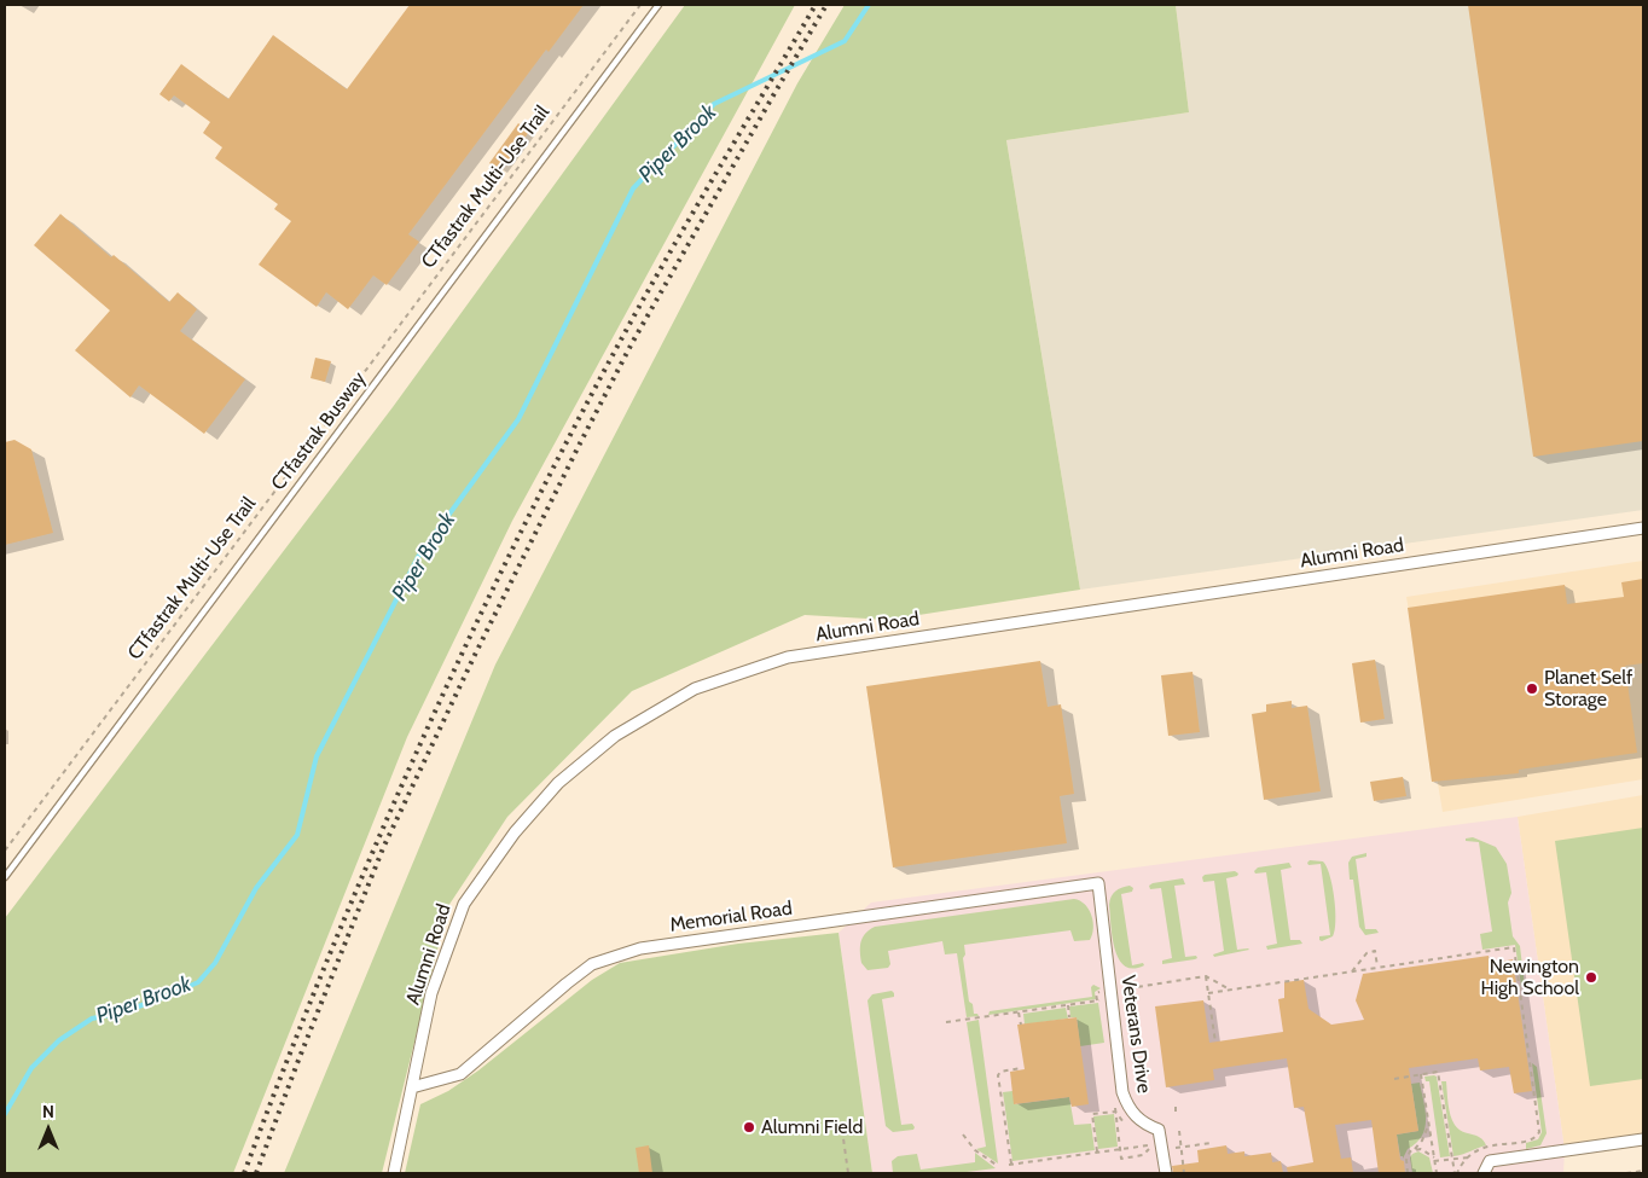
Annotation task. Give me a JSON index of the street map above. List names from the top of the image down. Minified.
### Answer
{"streets":{"street":["Alumni Road","Memorial Road","Veterans Drive"],"lane":["CTfastrak Busway"],"path":["CTfastrak Multi-Use Trail"]},"crossings":[["Alumni Road","Memorial Road"],["Memorial Road","Veterans Drive"]],"water":["Piper Brook"],"places":["Planet Self Storage","Newington High School","Alumni Field"],"north":"top"}
